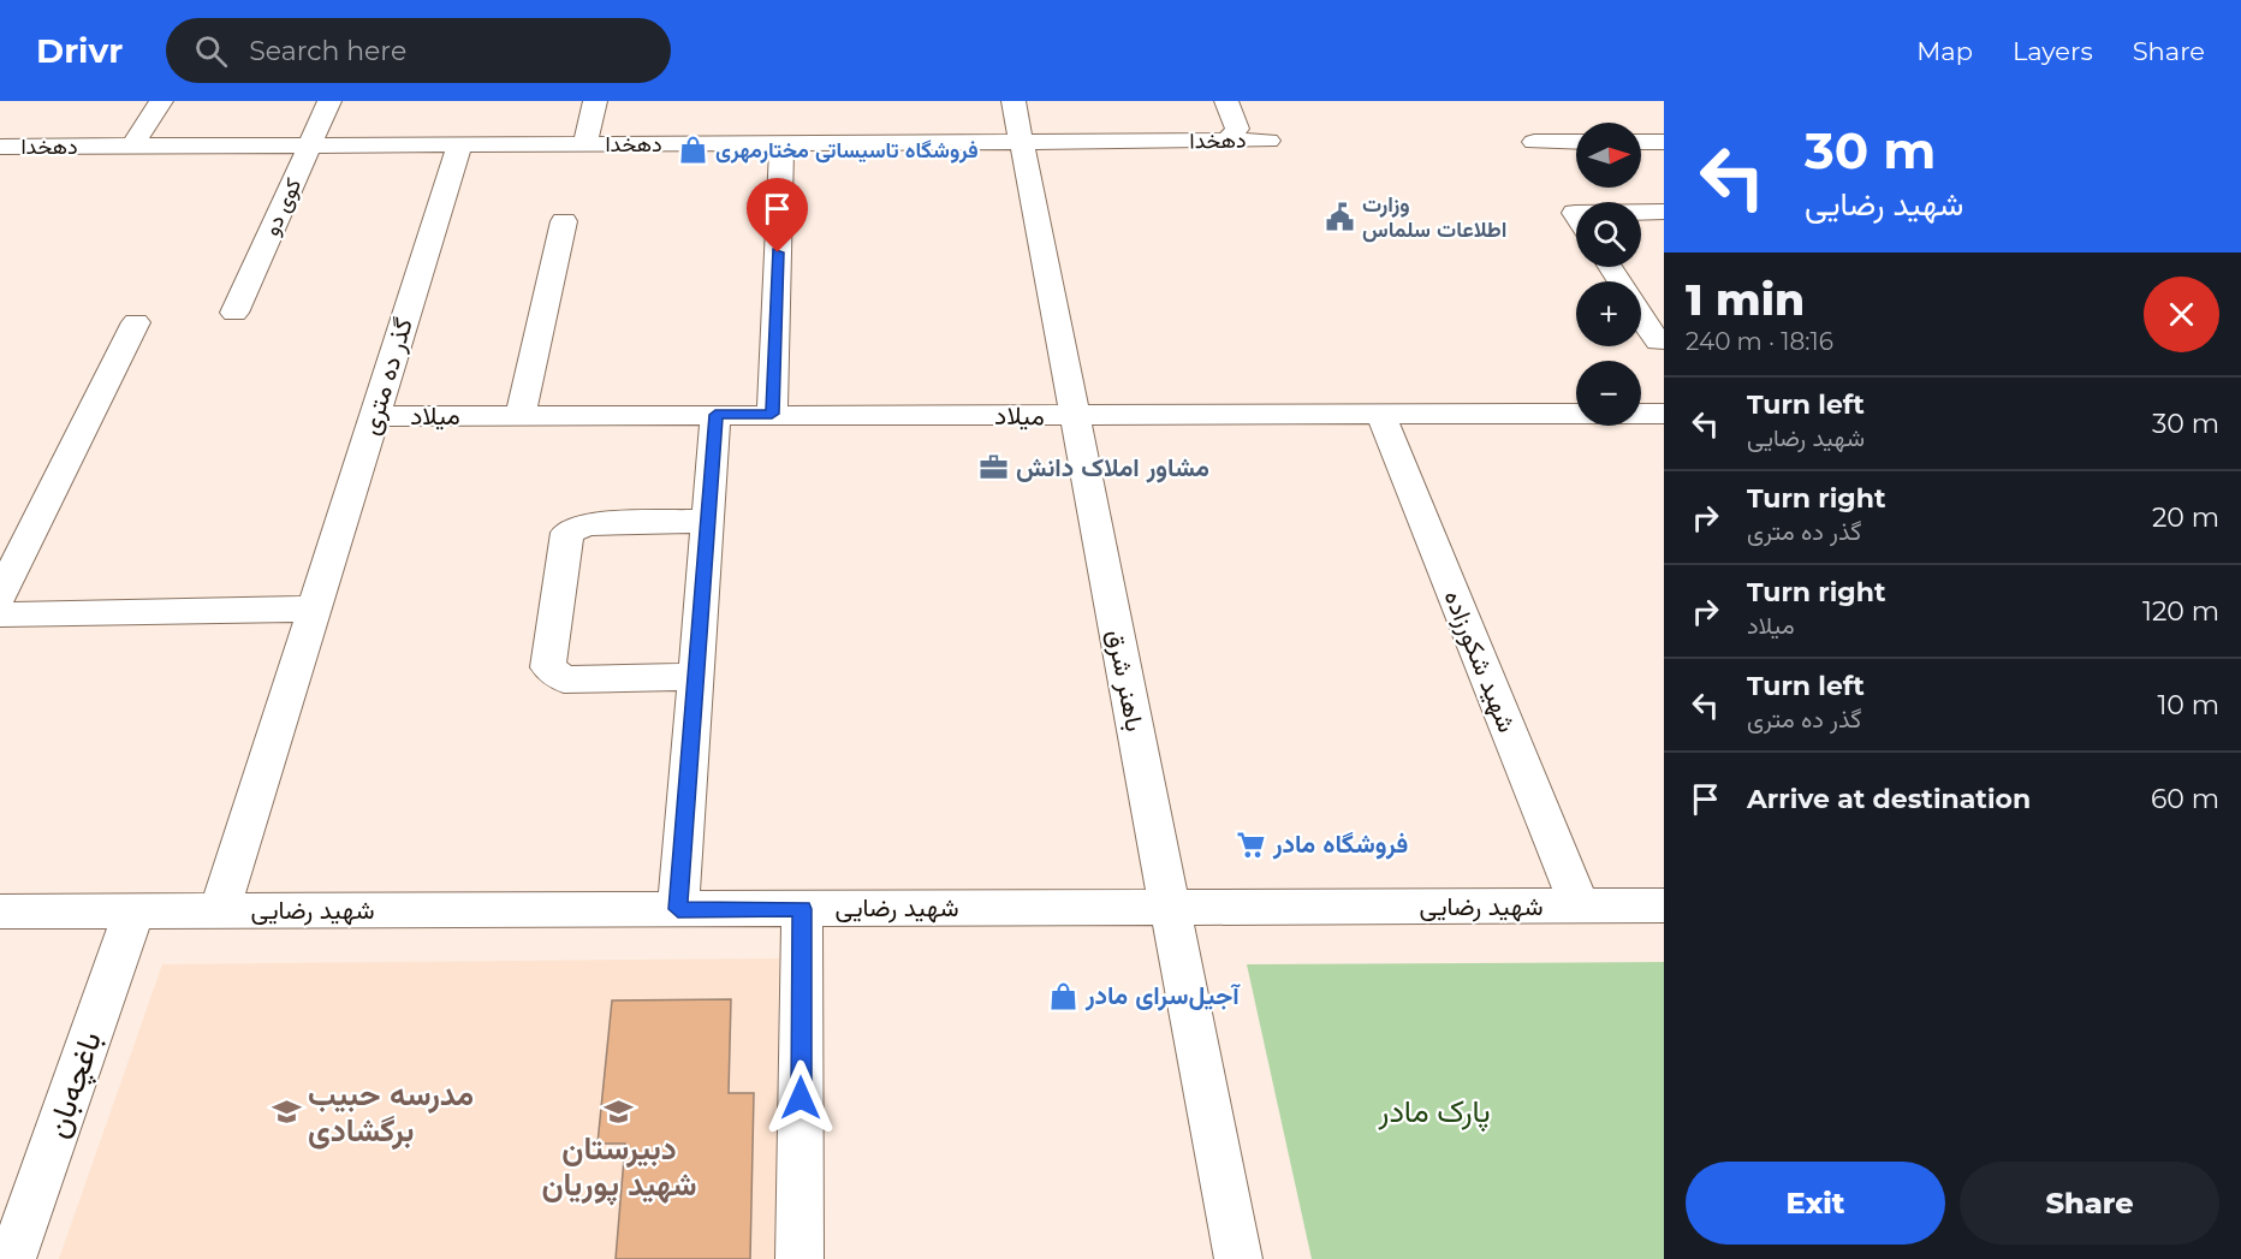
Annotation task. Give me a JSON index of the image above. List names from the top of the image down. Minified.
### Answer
{"streets":{"street":["دهخدا","کوی دو","گذر ده متری","میلاد","شهید شکورزاده","باهنر شرق","شهید رضایی","باغچه‌بان"]},"crossings":[["دهخدا","کوی دو"],["دهخدا","گذر ده متری"],["دهخدا","باهنر شرق"],["گذر ده متری","میلاد"],["گذر ده متری","شهید رضایی"],["میلاد","شهید شکورزاده"],["میلاد","باهنر شرق"],["شهید شکورزاده","شهید رضایی"],["باهنر شرق","شهید رضایی"],["شهید رضایی","باغچه‌بان"]],"parks":["پارک مادر"],"places":{"shop":["فروشگاه تاسیساتی مختارمهری","آجیل‌سرای مادر"],"public building":["وزارت اطلاعات سلماس"],"office":["مشاور املاک دانش"],"supermarket":["فروشگاه مادر"],"school or university":["دبیرستان شهید پوریان","مدرسه حبیب برگشادی"]},"north":"right","page":{"header":"Drivr","search":"Search here","nav":["Map","Layers","Share"],"turn":["30 m","شهید رضایی"],"map_buttons":["+","−"],"heading":["1 min","240 m · 18:16"],"list":[{"name":"Turn left","note":"شهید رضایی","value":"30 m"},{"name":"Turn right","note":"گذر ده متری","value":"20 m"},{"name":"Turn right","note":"میلاد","value":"120 m"},{"name":"Turn left","note":"گذر ده متری","value":"10 m"},{"name":"Arrive at destination","value":"60 m"}],"buttons":["Exit","Share"]}}
